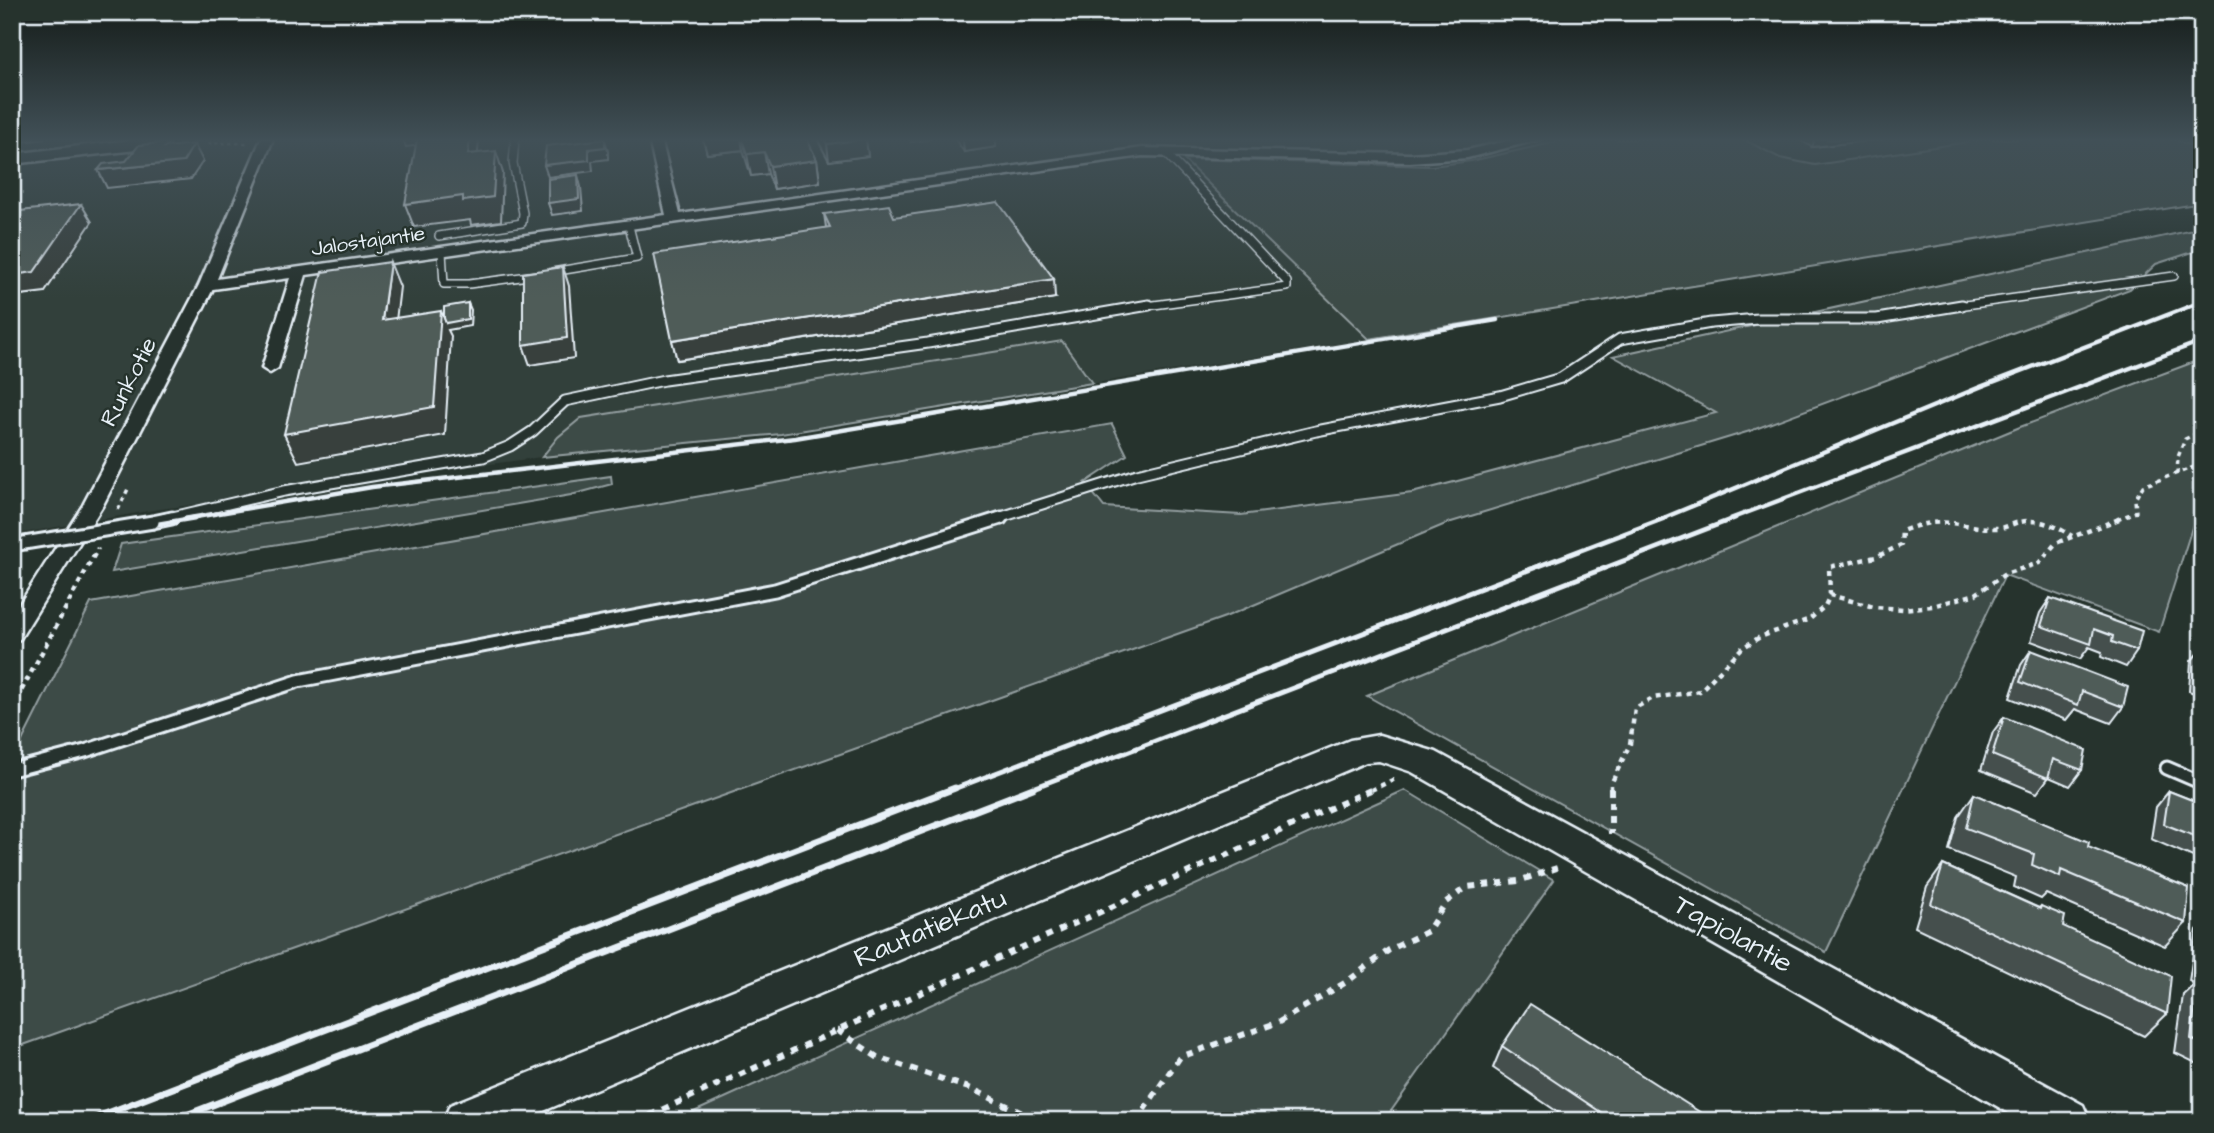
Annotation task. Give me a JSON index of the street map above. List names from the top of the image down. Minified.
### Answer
{"streets":{"street":["Jalostajantie","Runkotie","Rautatiekatu","Tapiolantie"]},"crossings":[["Jalostajantie","Runkotie"],["Rautatiekatu","Tapiolantie"]]}
